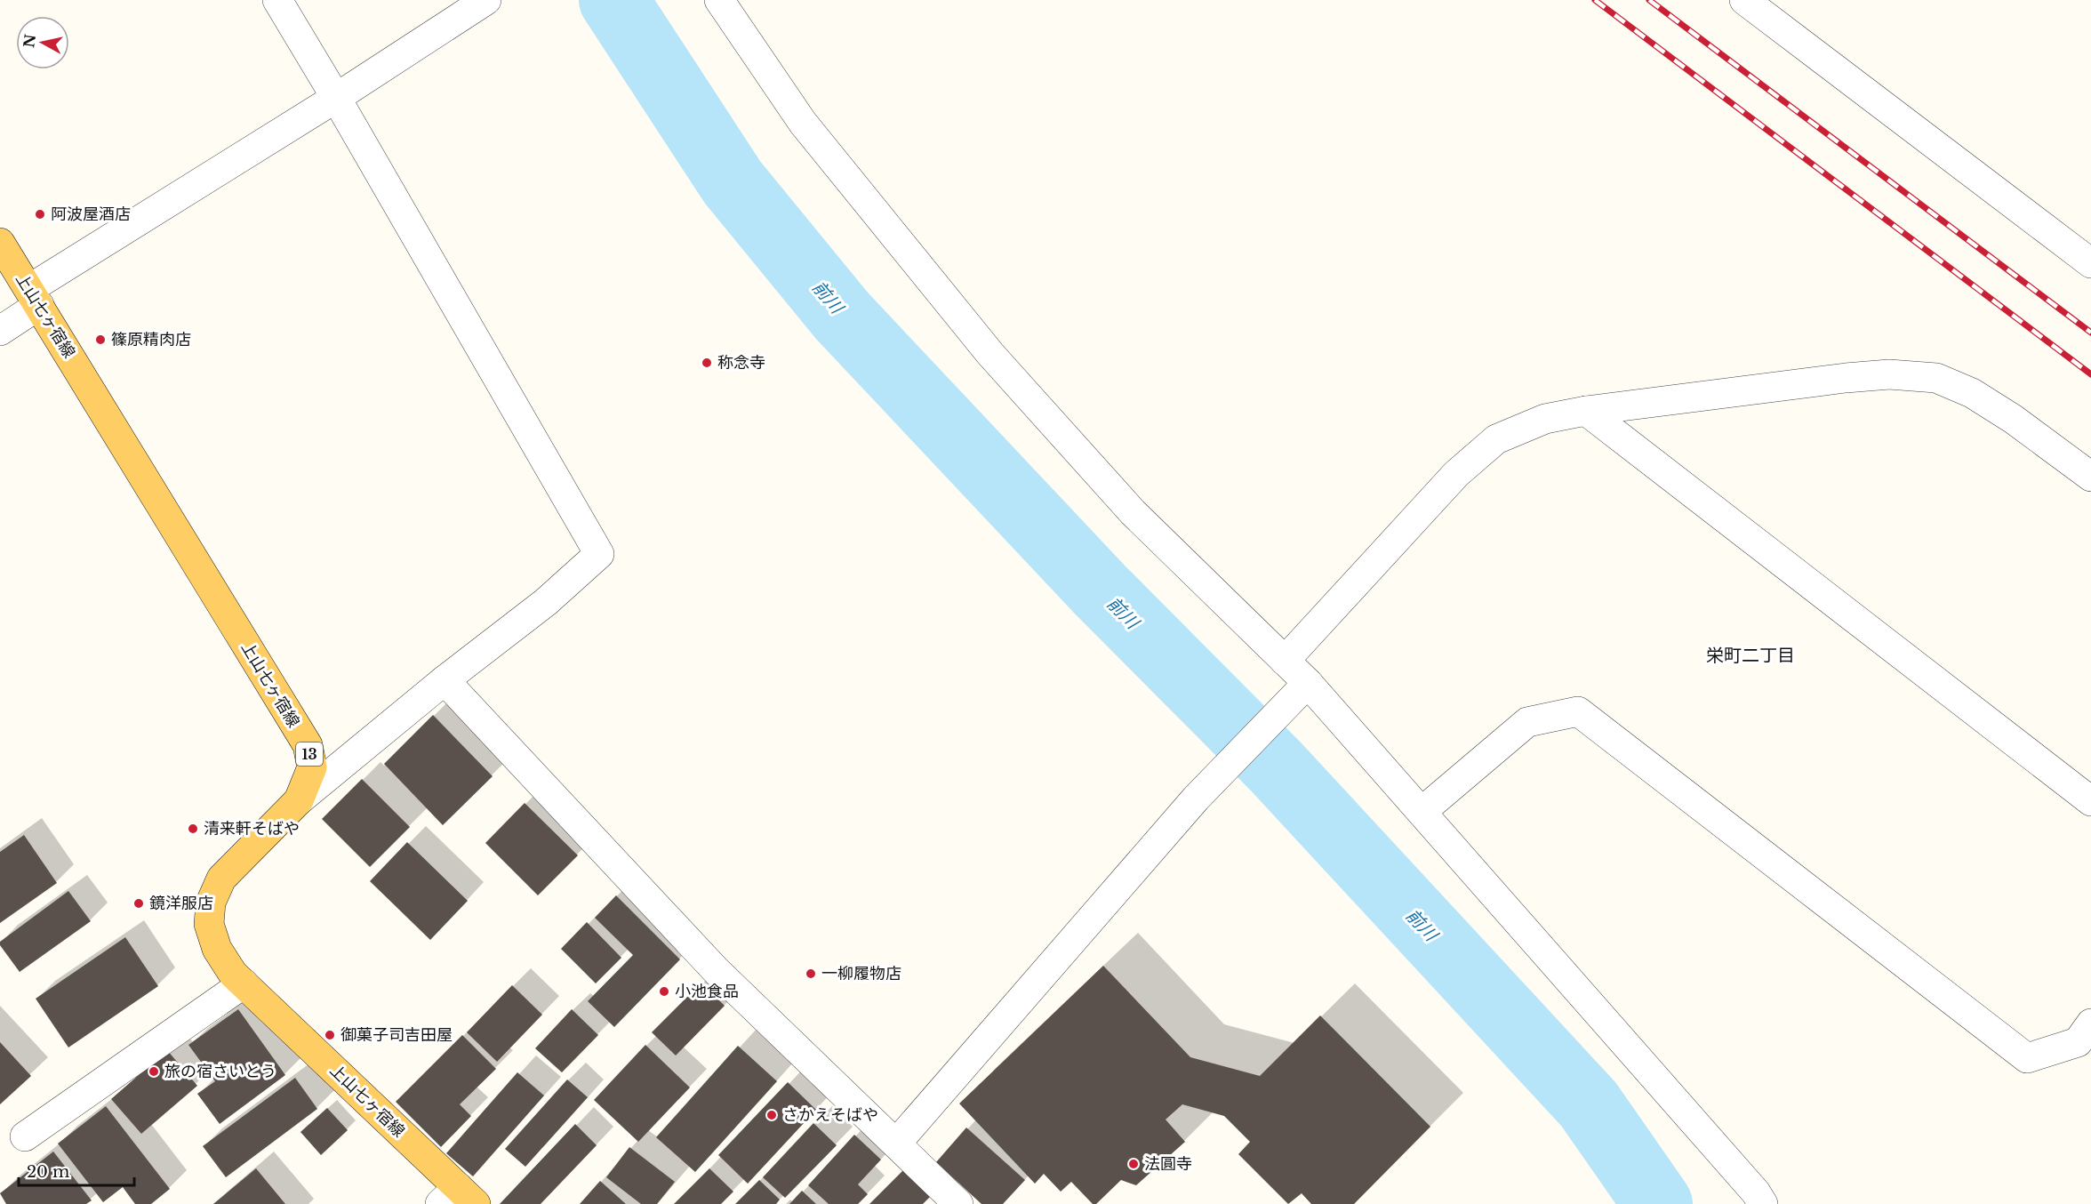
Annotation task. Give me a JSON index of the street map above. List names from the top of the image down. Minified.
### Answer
{"streets":{"main road":["上山七ヶ宿線","13"]},"districts":["栄町二丁目"],"water":["前川"],"places":["阿波屋酒店","篠原精肉店","称念寺","清来軒そばや","鏡洋服店","一柳履物店","小池食品","御菓子司吉田屋","旅の宿さいとう","さかえそばや","法圓寺"],"scale_bar":"20 m","north":"left"}
